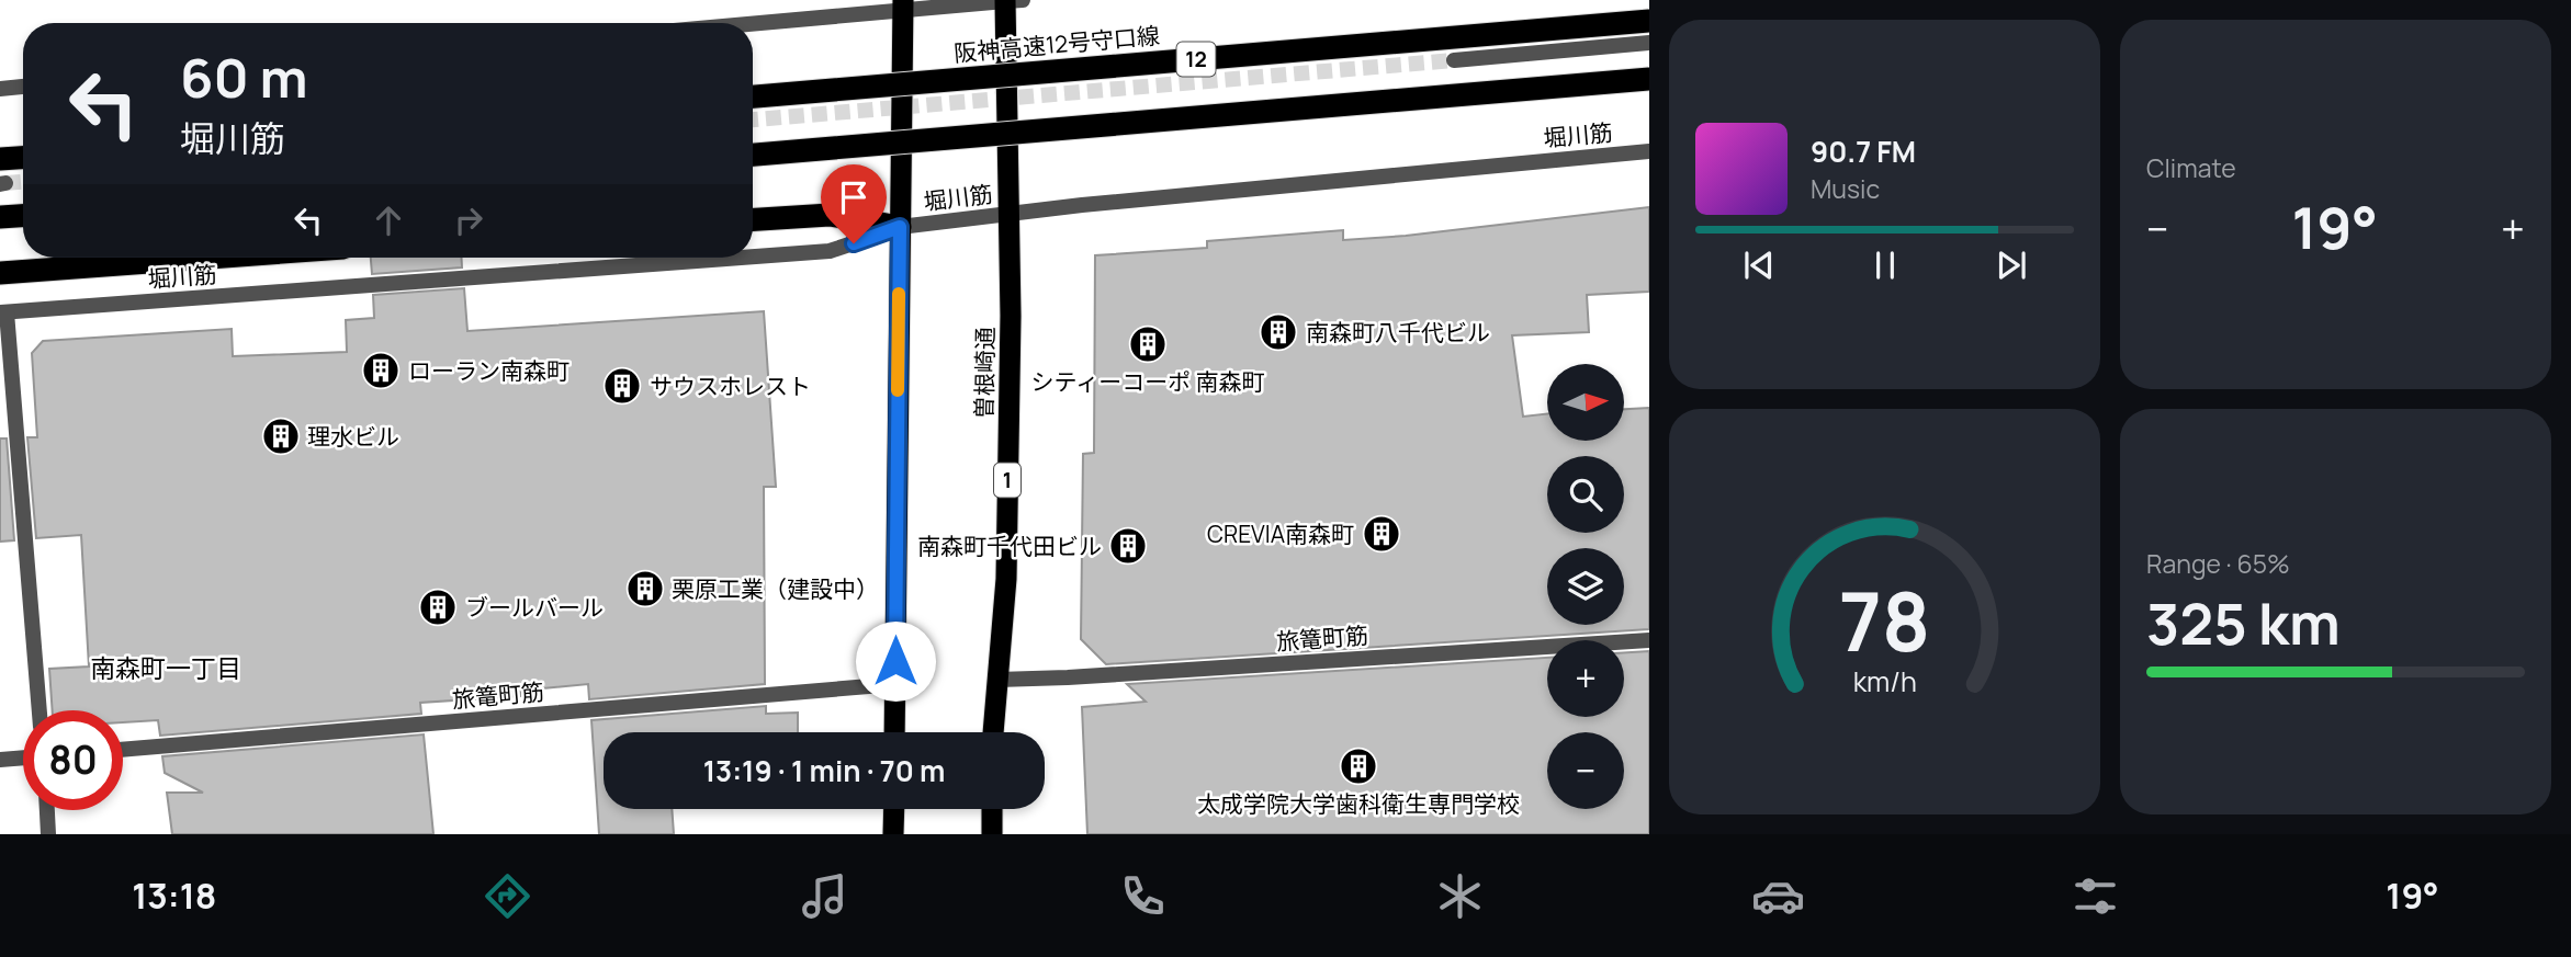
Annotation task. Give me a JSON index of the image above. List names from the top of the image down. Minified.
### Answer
{"streets":{"highway":["阪神高速12号守口線","12","曽根崎通","1"],"street":["堀川筋","旅篭町筋"]},"crossings":[["堀川筋","曽根崎通"],["曽根崎通","旅篭町筋"]],"districts":["南森町一丁目"],"places":{"building":["南森町八千代ビル","シティーコーポ 南森町","ローラン南森町","サウスホレスト","理水ビル","CREVIA南森町","南森町千代田ビル","栗原工業（建設中）","ブールバール","太成学院大学歯科衛生専門学校"]},"north":"right","page":{"tile":["Climate",["Range · 65%","325 km"]],"turn":["60 m","堀川筋"],"song":["90.7 FM","Music"],"heat":["−","19°","+"],"map_buttons":["+","−"],"limit":"80","trip":"13:19 · 1 min · 70 m","tabs":["13:18","19°"],"gauge":["78","km/h"]}}
